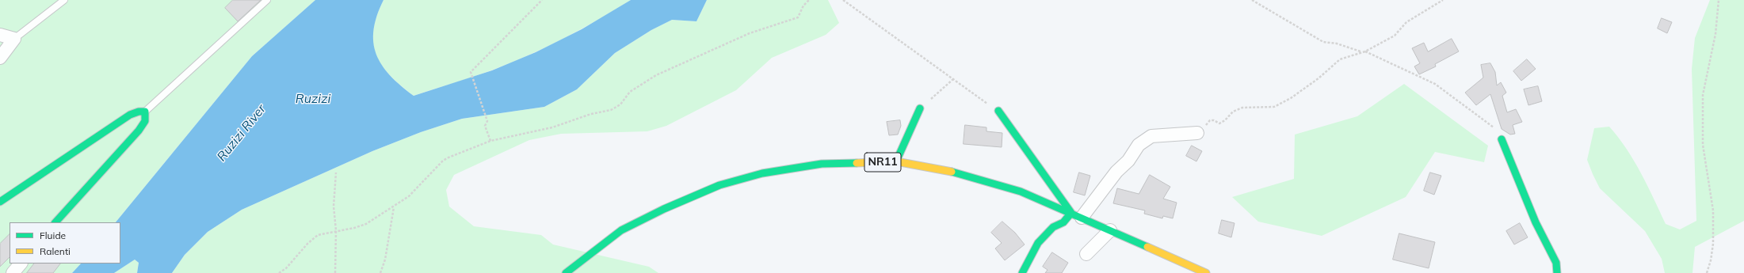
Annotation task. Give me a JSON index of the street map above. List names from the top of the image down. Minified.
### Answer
{"streets":{"main road":["NR11"]},"water":["Ruzizi","Ruzizi River"],"legend":["Fluide","Ralenti"]}
